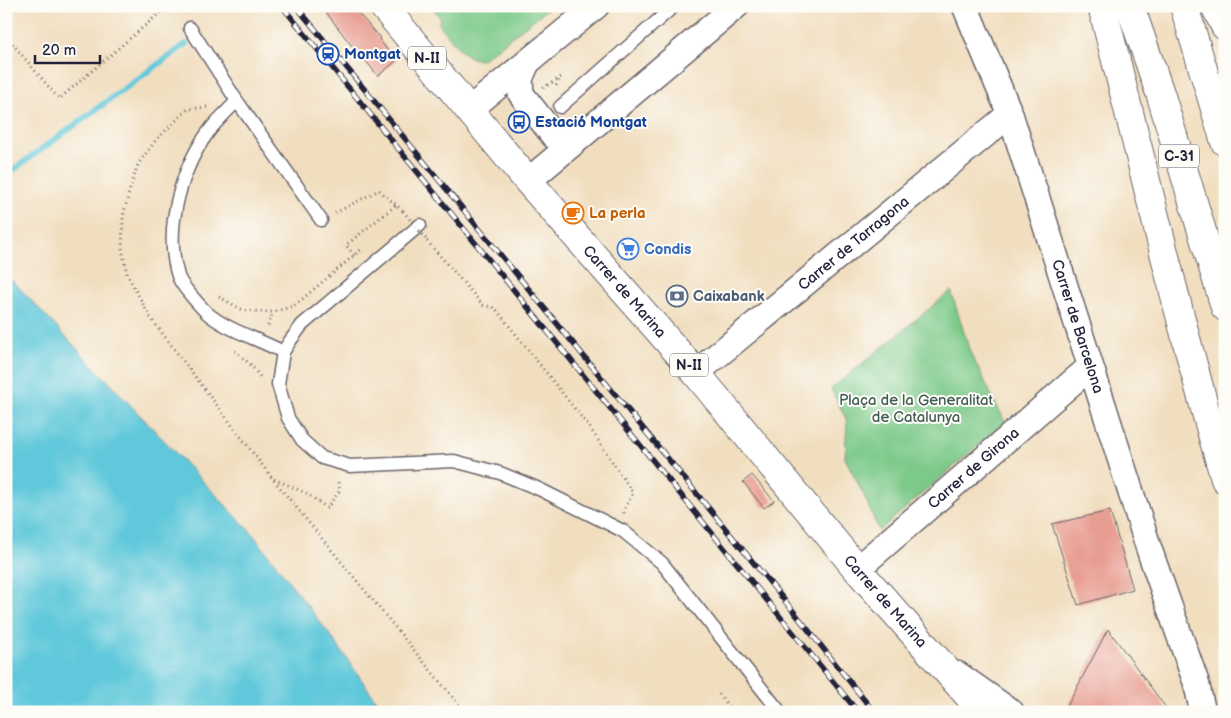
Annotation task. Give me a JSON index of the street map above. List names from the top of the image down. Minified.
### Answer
{"streets":{"main road":["N-II","C-31","Carrer de Marina"],"street":["Carrer de Tarragona","Carrer de Barcelona","Carrer de Girona"]},"crossings":[["Carrer de Tarragona","Carrer de Marina"],["Carrer de Tarragona","Carrer de Barcelona"],["Carrer de Marina","Carrer de Girona"],["Carrer de Barcelona","Carrer de Girona"]],"parks":["Plaça de la Generalitat de Catalunya"],"places":{"station":["Montgat"],"bus stop":["Estació Montgat"],"cafe":["La perla"],"supermarket":["Condis"],"bank":["Caixabank"]},"scale_bar":"20 m"}
